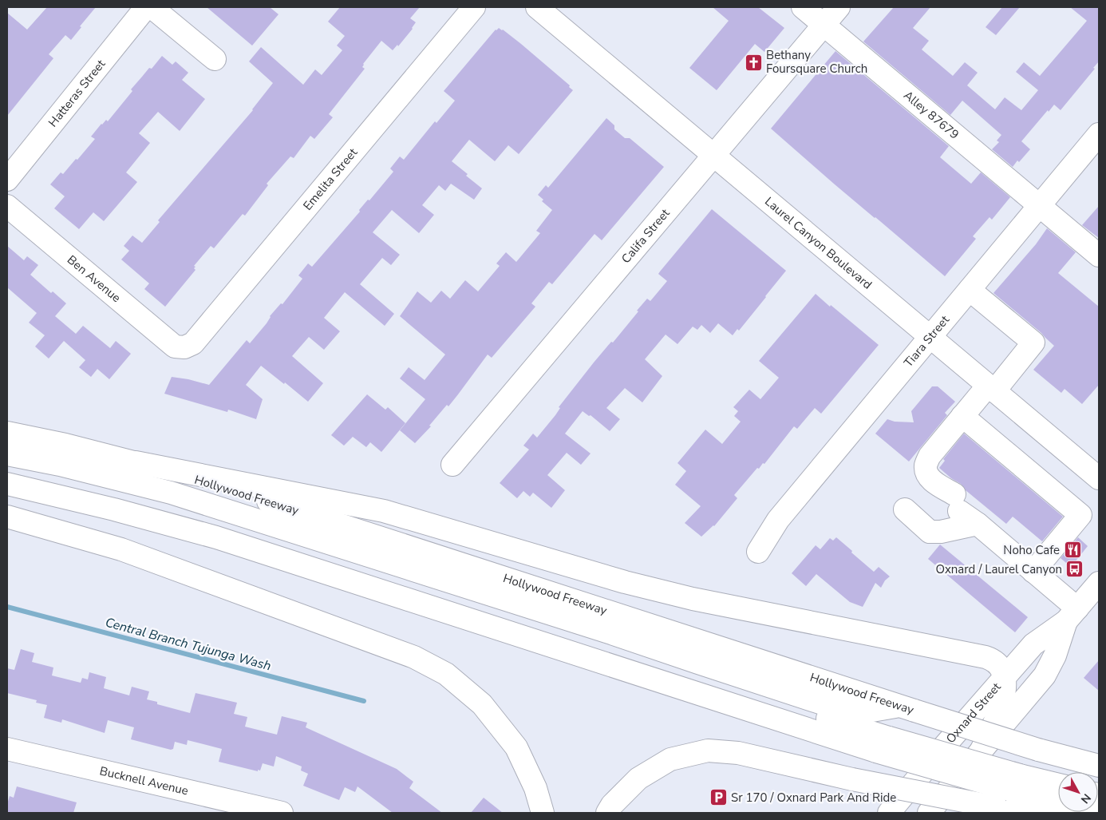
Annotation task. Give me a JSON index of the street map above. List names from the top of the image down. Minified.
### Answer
{"streets":{"main road":["Hatteras Street","Alley 87679","Emelita Street","Califa Street","Laurel Canyon Boulevard","Ben Avenue","Tiara Street","Hollywood Freeway","Oxnard Street","Bucknell Avenue"]},"crossings":[["Alley 87679","Califa Street"],["Alley 87679","Tiara Street"],["Emelita Street","Ben Avenue"],["Califa Street","Laurel Canyon Boulevard"],["Laurel Canyon Boulevard","Tiara Street"]],"water":["Central Branch Tujunga Wash"],"places":{"church":["Bethany Foursquare Church"],"restaurant":["Noho Cafe"],"bus stop":["Oxnard / Laurel Canyon"],"parking":["Sr 170 / Oxnard Park And Ride"]},"north":"bottom right"}
